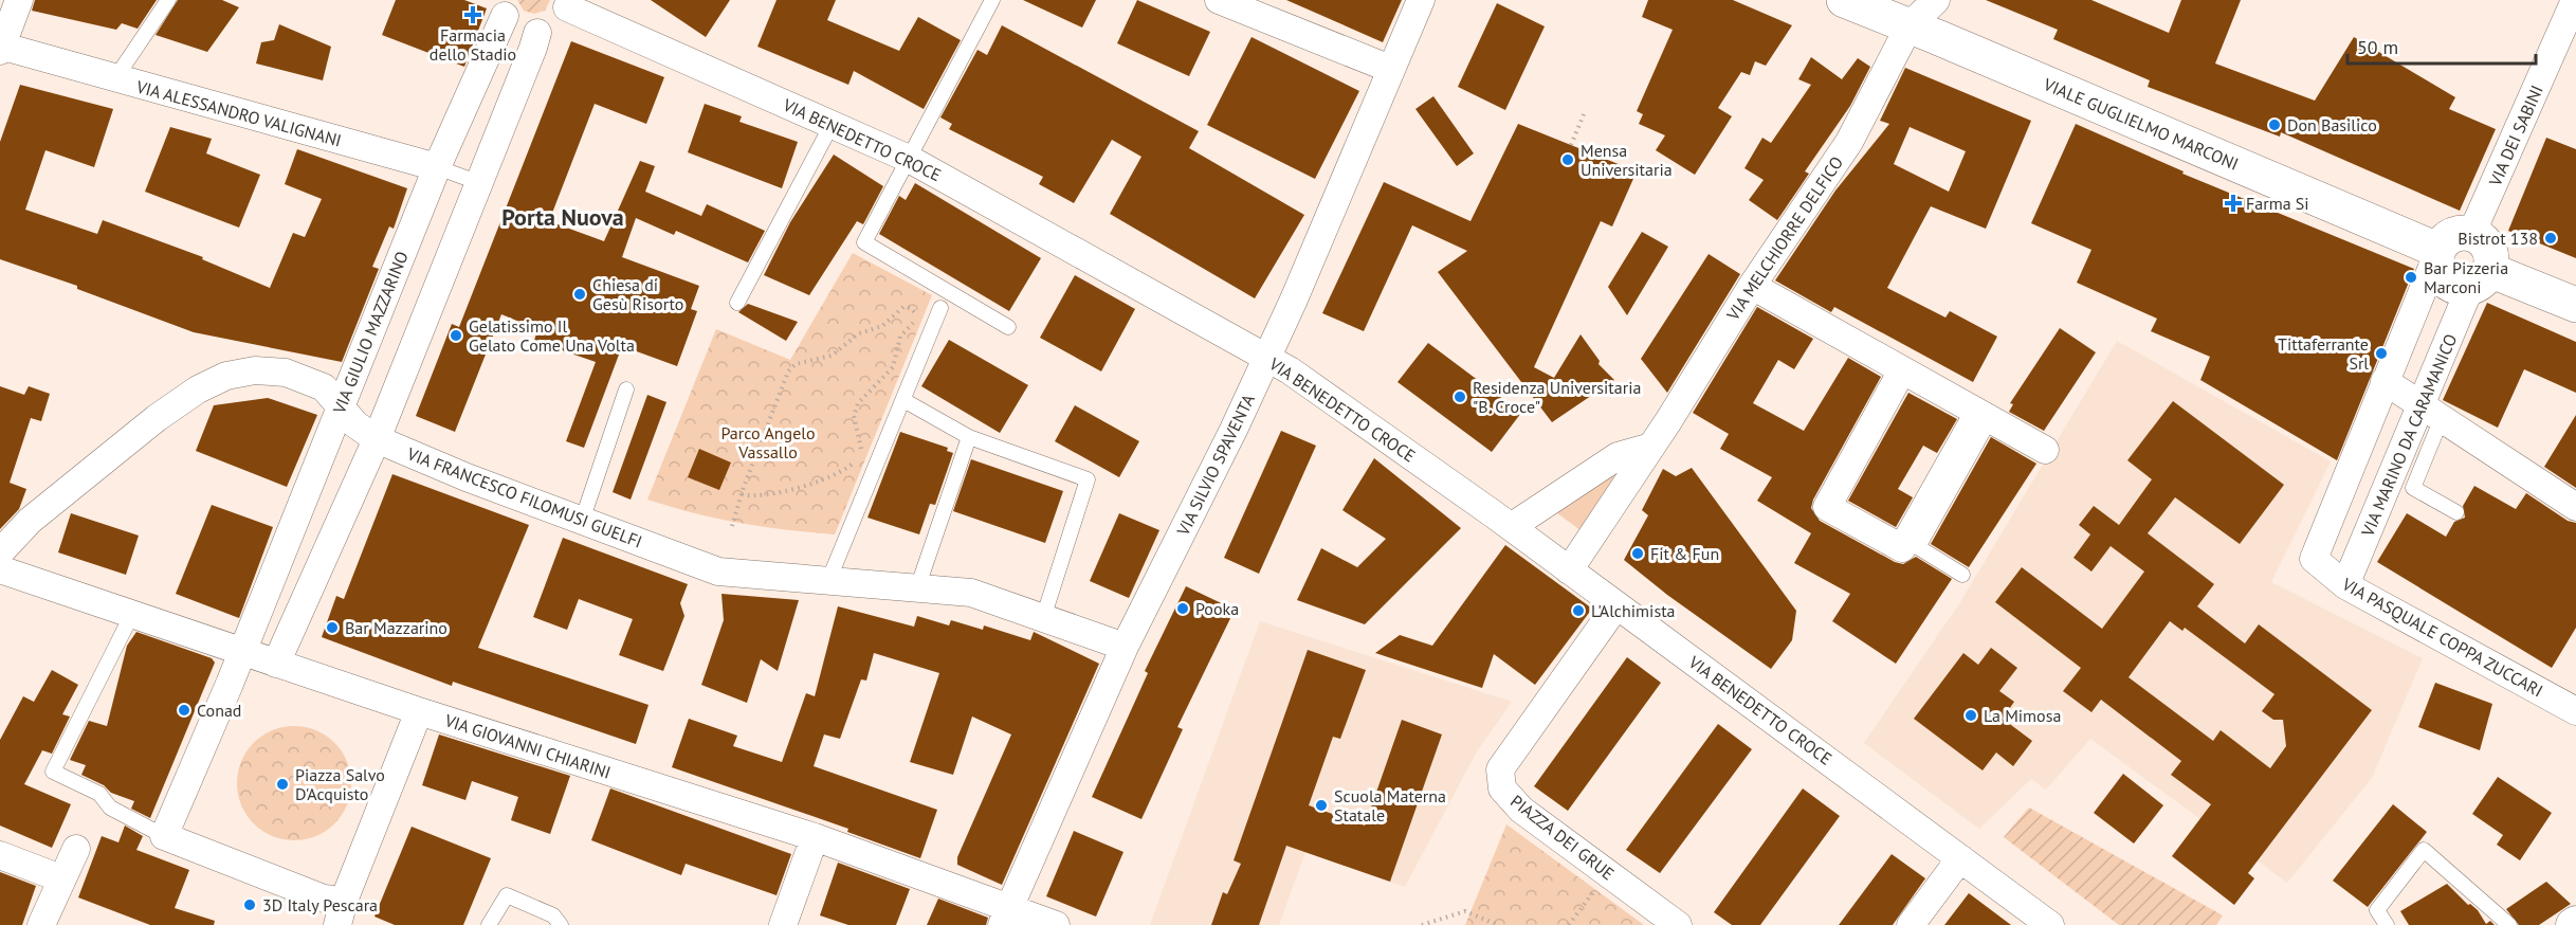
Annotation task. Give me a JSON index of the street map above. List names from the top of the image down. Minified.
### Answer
{"streets":{"main road":["VIALE GUGLIELMO MARCONI"],"street":["VIA ALESSANDRO VALIGNANI","VIA DEI SABINI","VIA BENEDETTO CROCE","VIA MELCHIORRE DELFICO","VIA GIULIO MAZZARINO","VIA MARINO DA CARAMANICO","VIA SILVIO SPAVENTA","VIA FRANCESCO FILOMUSI GUELFI","VIA PASQUALE COPPA ZUCCARI","VIA GIOVANNI CHIARINI","PIAZZA DEI GRUE"]},"crossings":[["VIA ALESSANDRO VALIGNANI","VIA GIULIO MAZZARINO"],["VIALE GUGLIELMO MARCONI","VIA DEI SABINI"],["VIALE GUGLIELMO MARCONI","VIA MELCHIORRE DELFICO"],["VIALE GUGLIELMO MARCONI","VIA MARINO DA CARAMANICO"],["VIA DEI SABINI","VIA MARINO DA CARAMANICO"],["VIA BENEDETTO CROCE","VIA MELCHIORRE DELFICO"],["VIA BENEDETTO CROCE","VIA SILVIO SPAVENTA"],["VIA BENEDETTO CROCE","PIAZZA DEI GRUE"],["VIA GIULIO MAZZARINO","VIA FRANCESCO FILOMUSI GUELFI"],["VIA GIULIO MAZZARINO","VIA GIOVANNI CHIARINI"],["VIA MARINO DA CARAMANICO","VIA PASQUALE COPPA ZUCCARI"],["VIA SILVIO SPAVENTA","VIA FRANCESCO FILOMUSI GUELFI"],["VIA SILVIO SPAVENTA","VIA GIOVANNI CHIARINI"]],"districts":["Porta Nuova"],"parks":["Parco Angelo Vassallo"],"places":{"health":["Farmacia dello Stadio","Farma Si"],"other":["Don Basilico","Mensa Universitaria","Bistrot 138","Bar Pizzeria Marconi","Chiesa di Gesù Risorto","Gelatissimo Il Gelato Come Una Volta","Tittaferrante Srl","Residenza Universitaria \"B. Croce\"","Fit & Fun","Pooka","L'Alchimista","Bar Mazzarino","Conad","La Mimosa","Piazza Salvo D'Acquisto","Scuola Materna Statale","3D Italy Pescara"]},"scale_bar":"50 m"}
